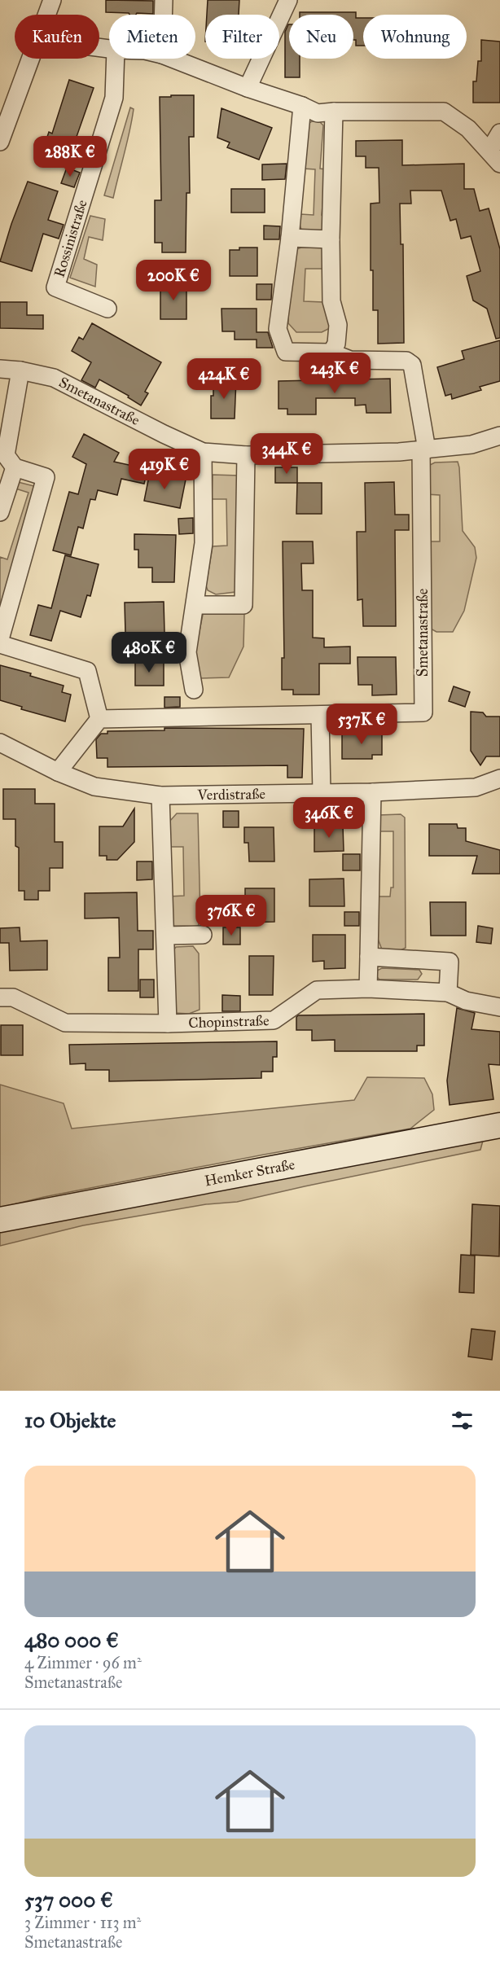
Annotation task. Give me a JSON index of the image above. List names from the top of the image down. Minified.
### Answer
{"streets":{"main road":["Hemker Straße"],"street":["Rossinistraße","Smetanastraße","Verdistraße","Chopinstraße"]},"crossings":[["Verdistraße","Chopinstraße"]],"page":{"chip":["Kaufen","Mieten","Filter","Neu","Wohnung"],"price":["288K €","200K €","243K €","424K €","344K €","419K €","480K €","537K €","346K €","376K €"],"heading":"10 Objekte","list":[{"name":"480 000 €","note":"4 Zimmer · 96 m² · Smetanastraße"},{"name":"537 000 €","note":"3 Zimmer · 113 m² · Smetanastraße"}]}}
